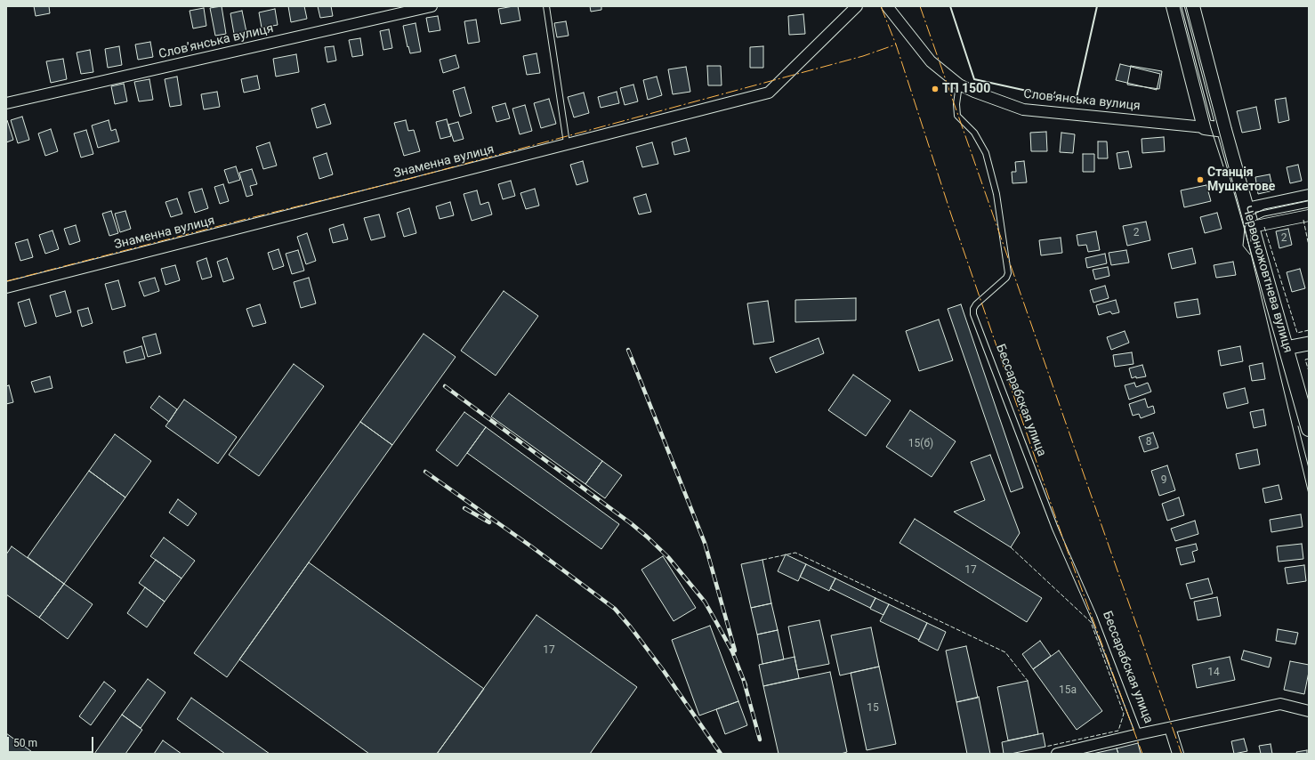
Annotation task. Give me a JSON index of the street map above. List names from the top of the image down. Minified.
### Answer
{"streets":{"main road":["Червоножовтнева вулиця"],"street":["Слов’янська вулиця","Знаменна вулиця","Бессарабская улица"]},"crossings":[["Слов’янська вулиця","Бессарабская улица"]],"places":["ТП 1500","Станція Мушкетове"],"house_numbers":["2","2","8","15(б)","9","17","17","14","15а","15"],"scale_bar":"50 m"}
